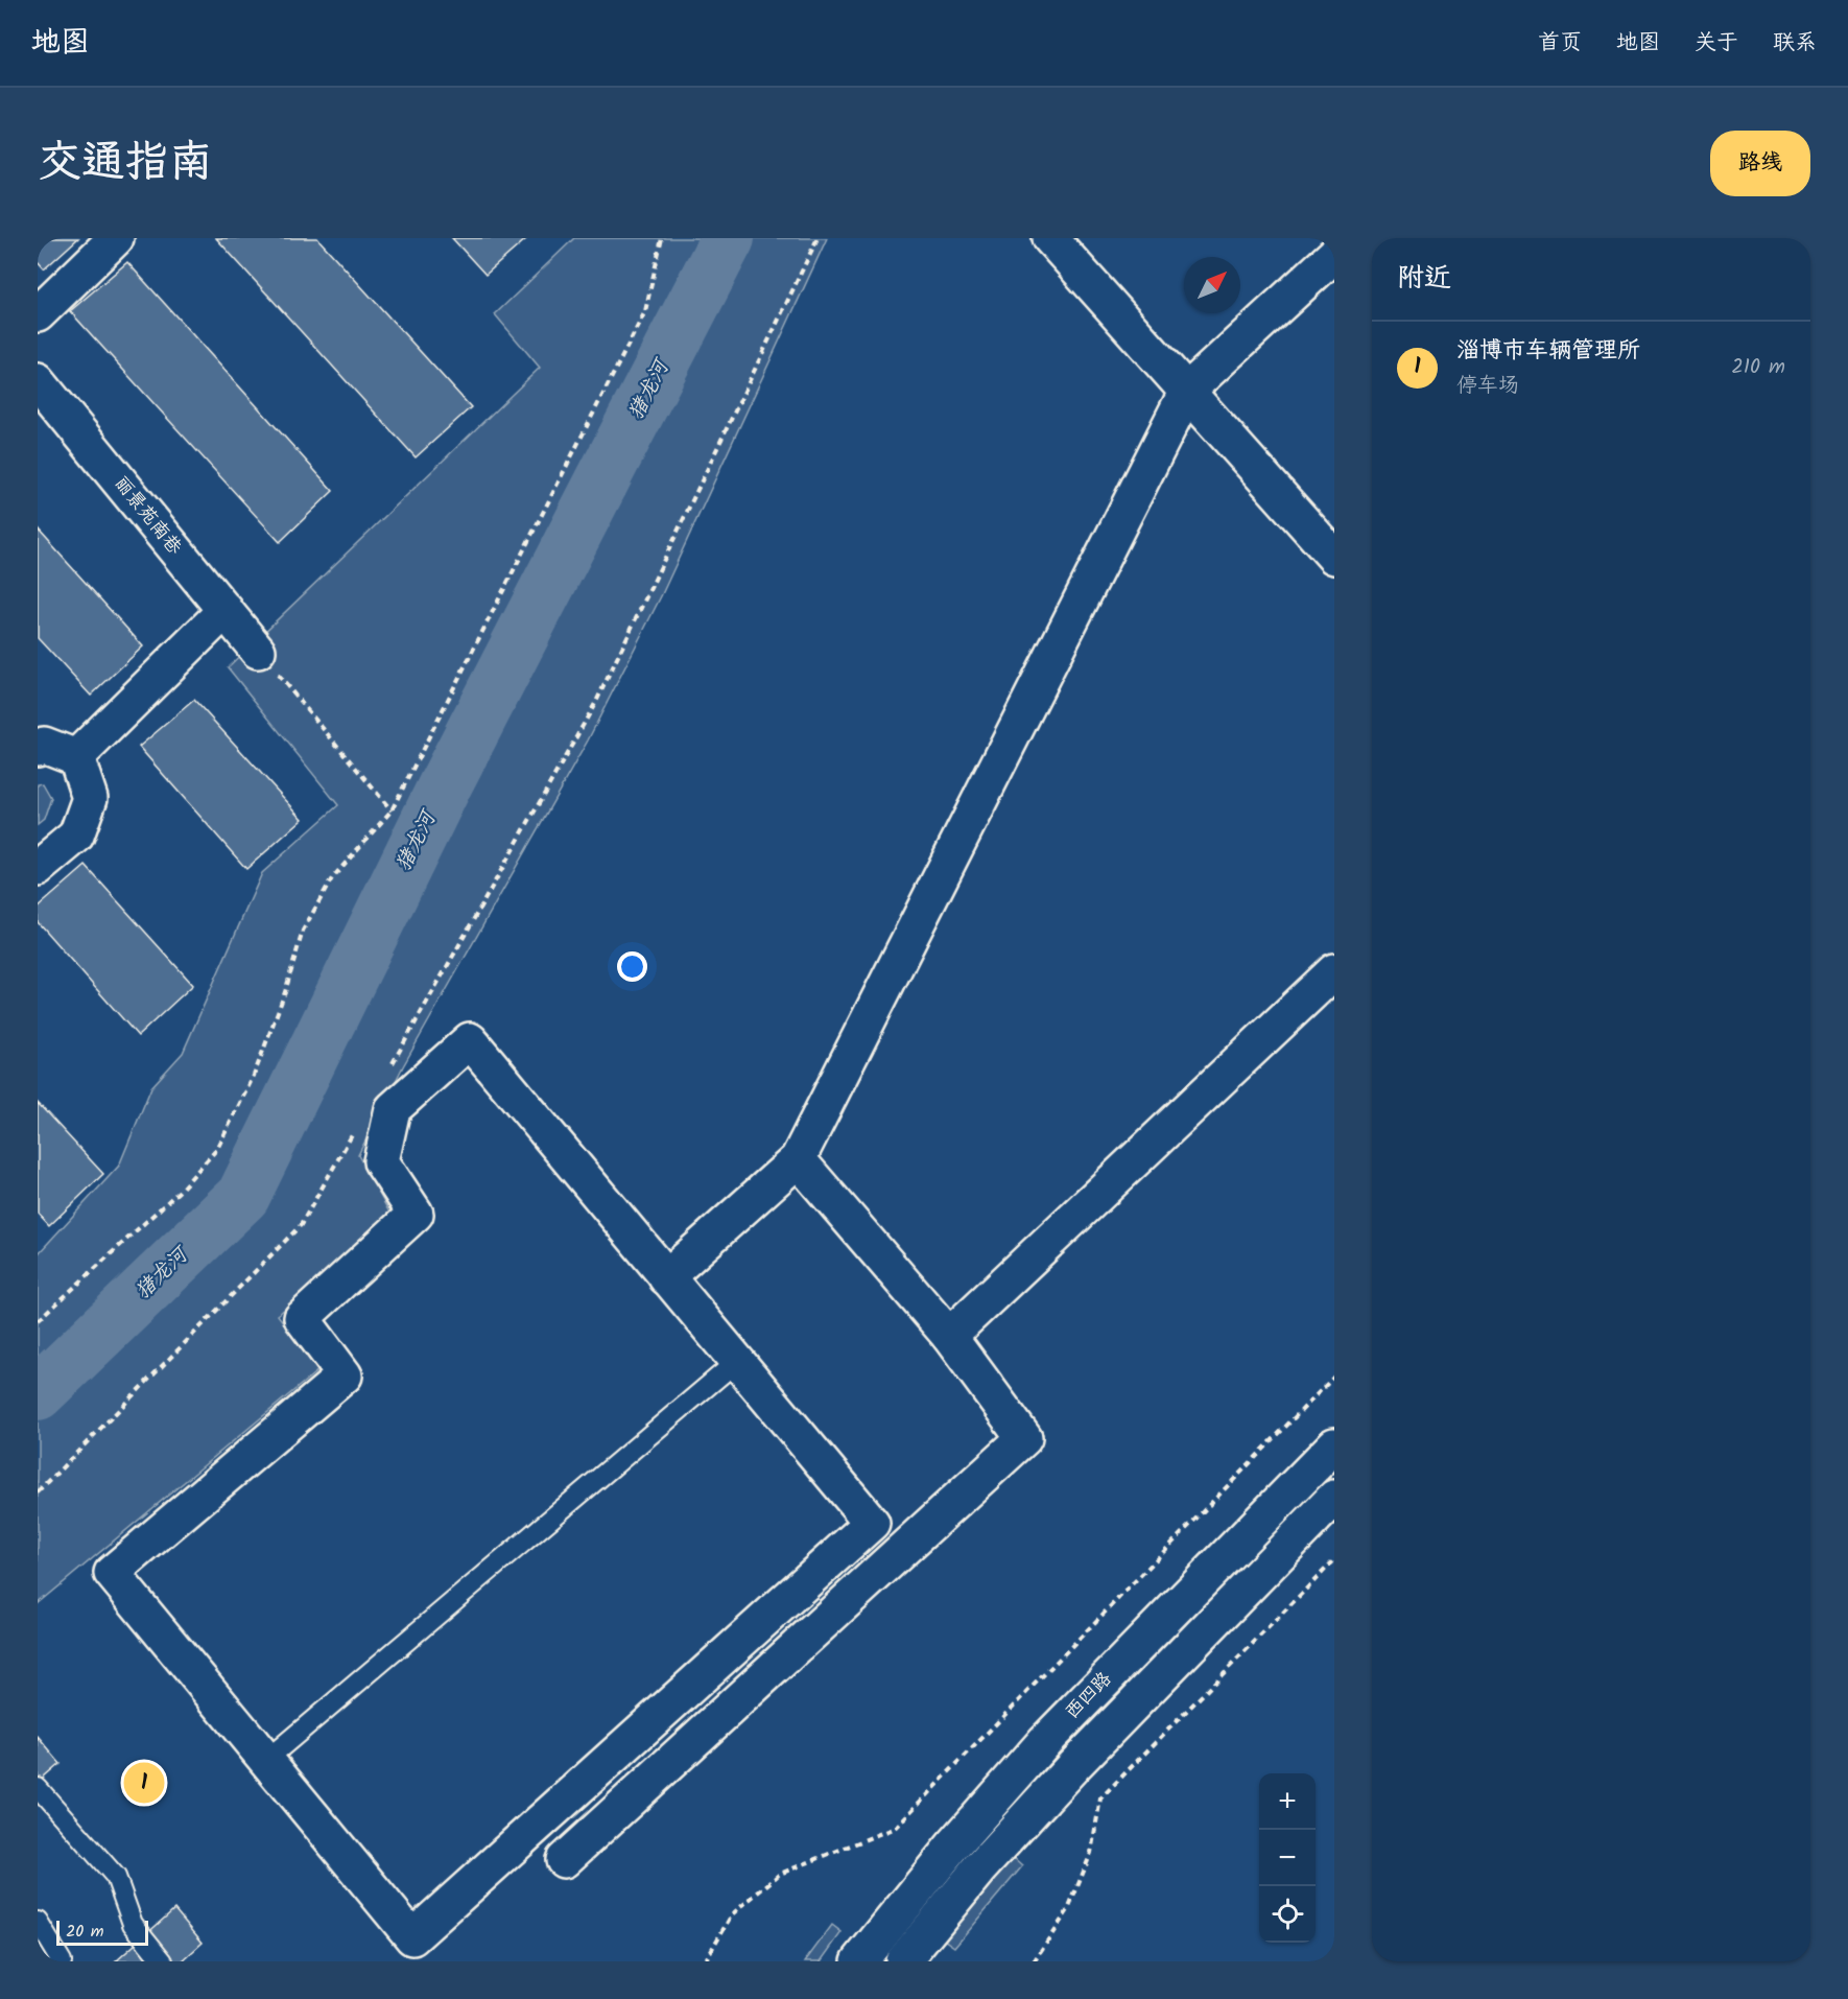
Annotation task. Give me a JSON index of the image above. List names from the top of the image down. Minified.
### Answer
{"streets":{"street":["丽景苑南巷","西四路"]},"water":["猪龙河"],"scale_bar":"20 m","north":"top right","page":{"header":"地图","nav":["首页","地图","关于","联系"],"title":"交通指南","buttons":"路线","heading":"附近","list":[{"mark":"1","name":"淄博市车辆管理所","note":"停车场","value":"210 m"}],"pins":"1","map_buttons":["+","−"],"scale":"20 m"}}
